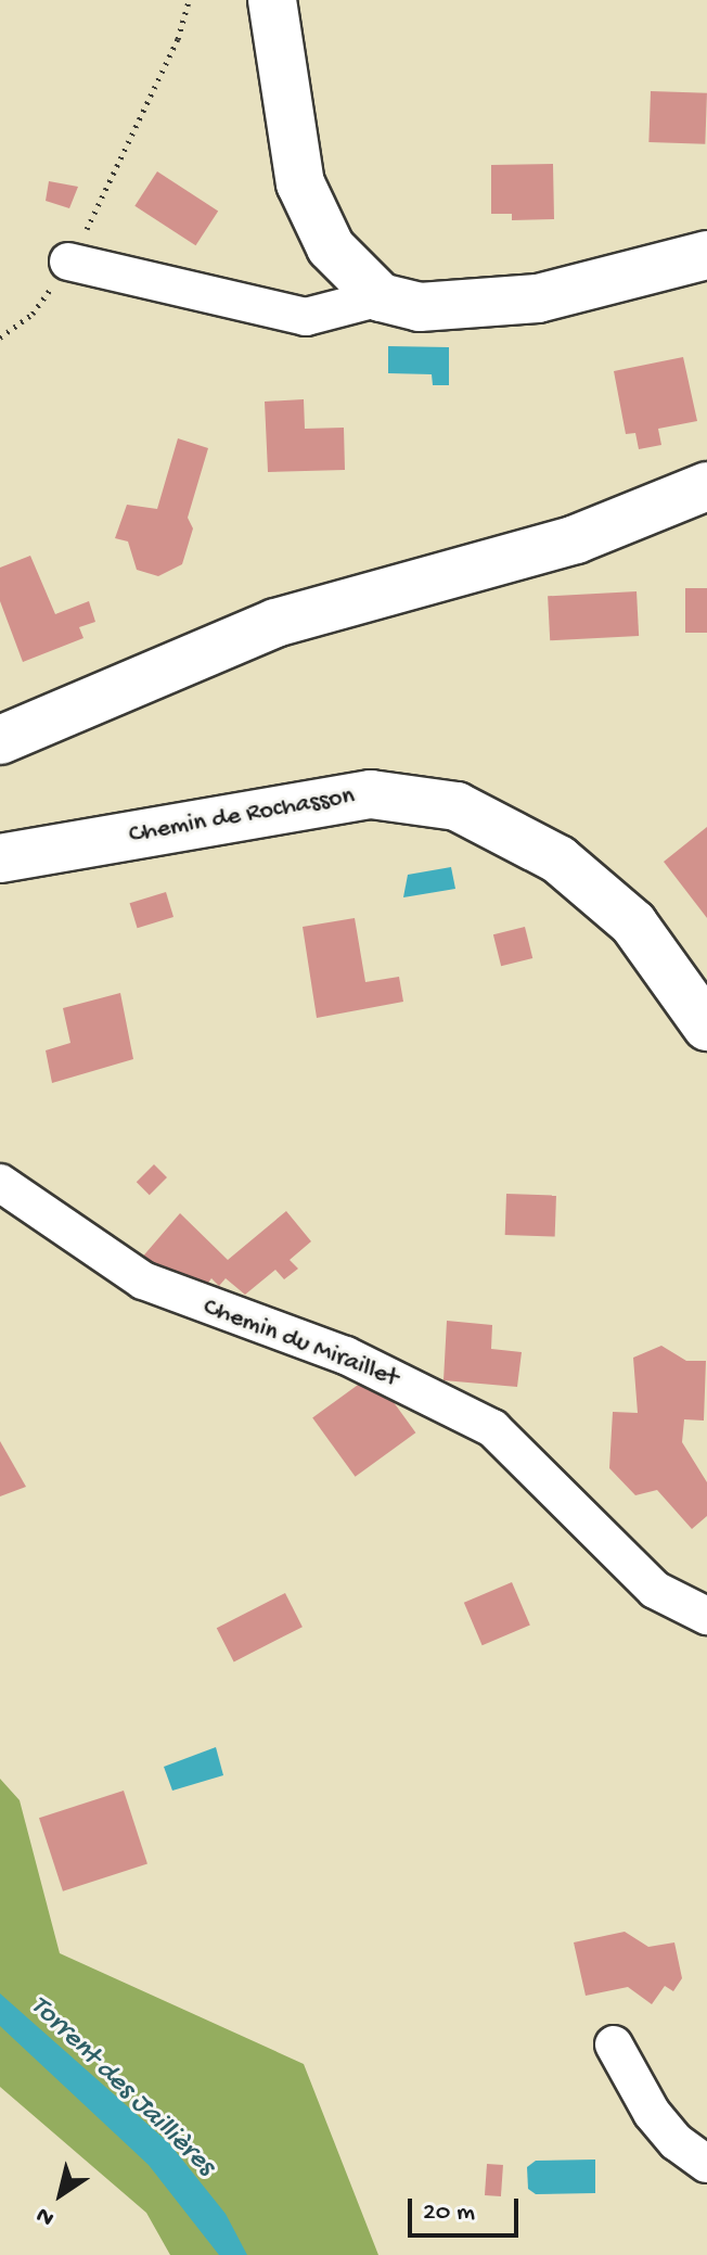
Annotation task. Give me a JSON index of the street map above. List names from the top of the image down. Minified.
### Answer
{"streets":{"street":["Chemin de Rochasson","Chemin du Miraillet"]},"water":["Torrent des Jaillières"],"scale_bar":"20 m","north":"bottom left"}
